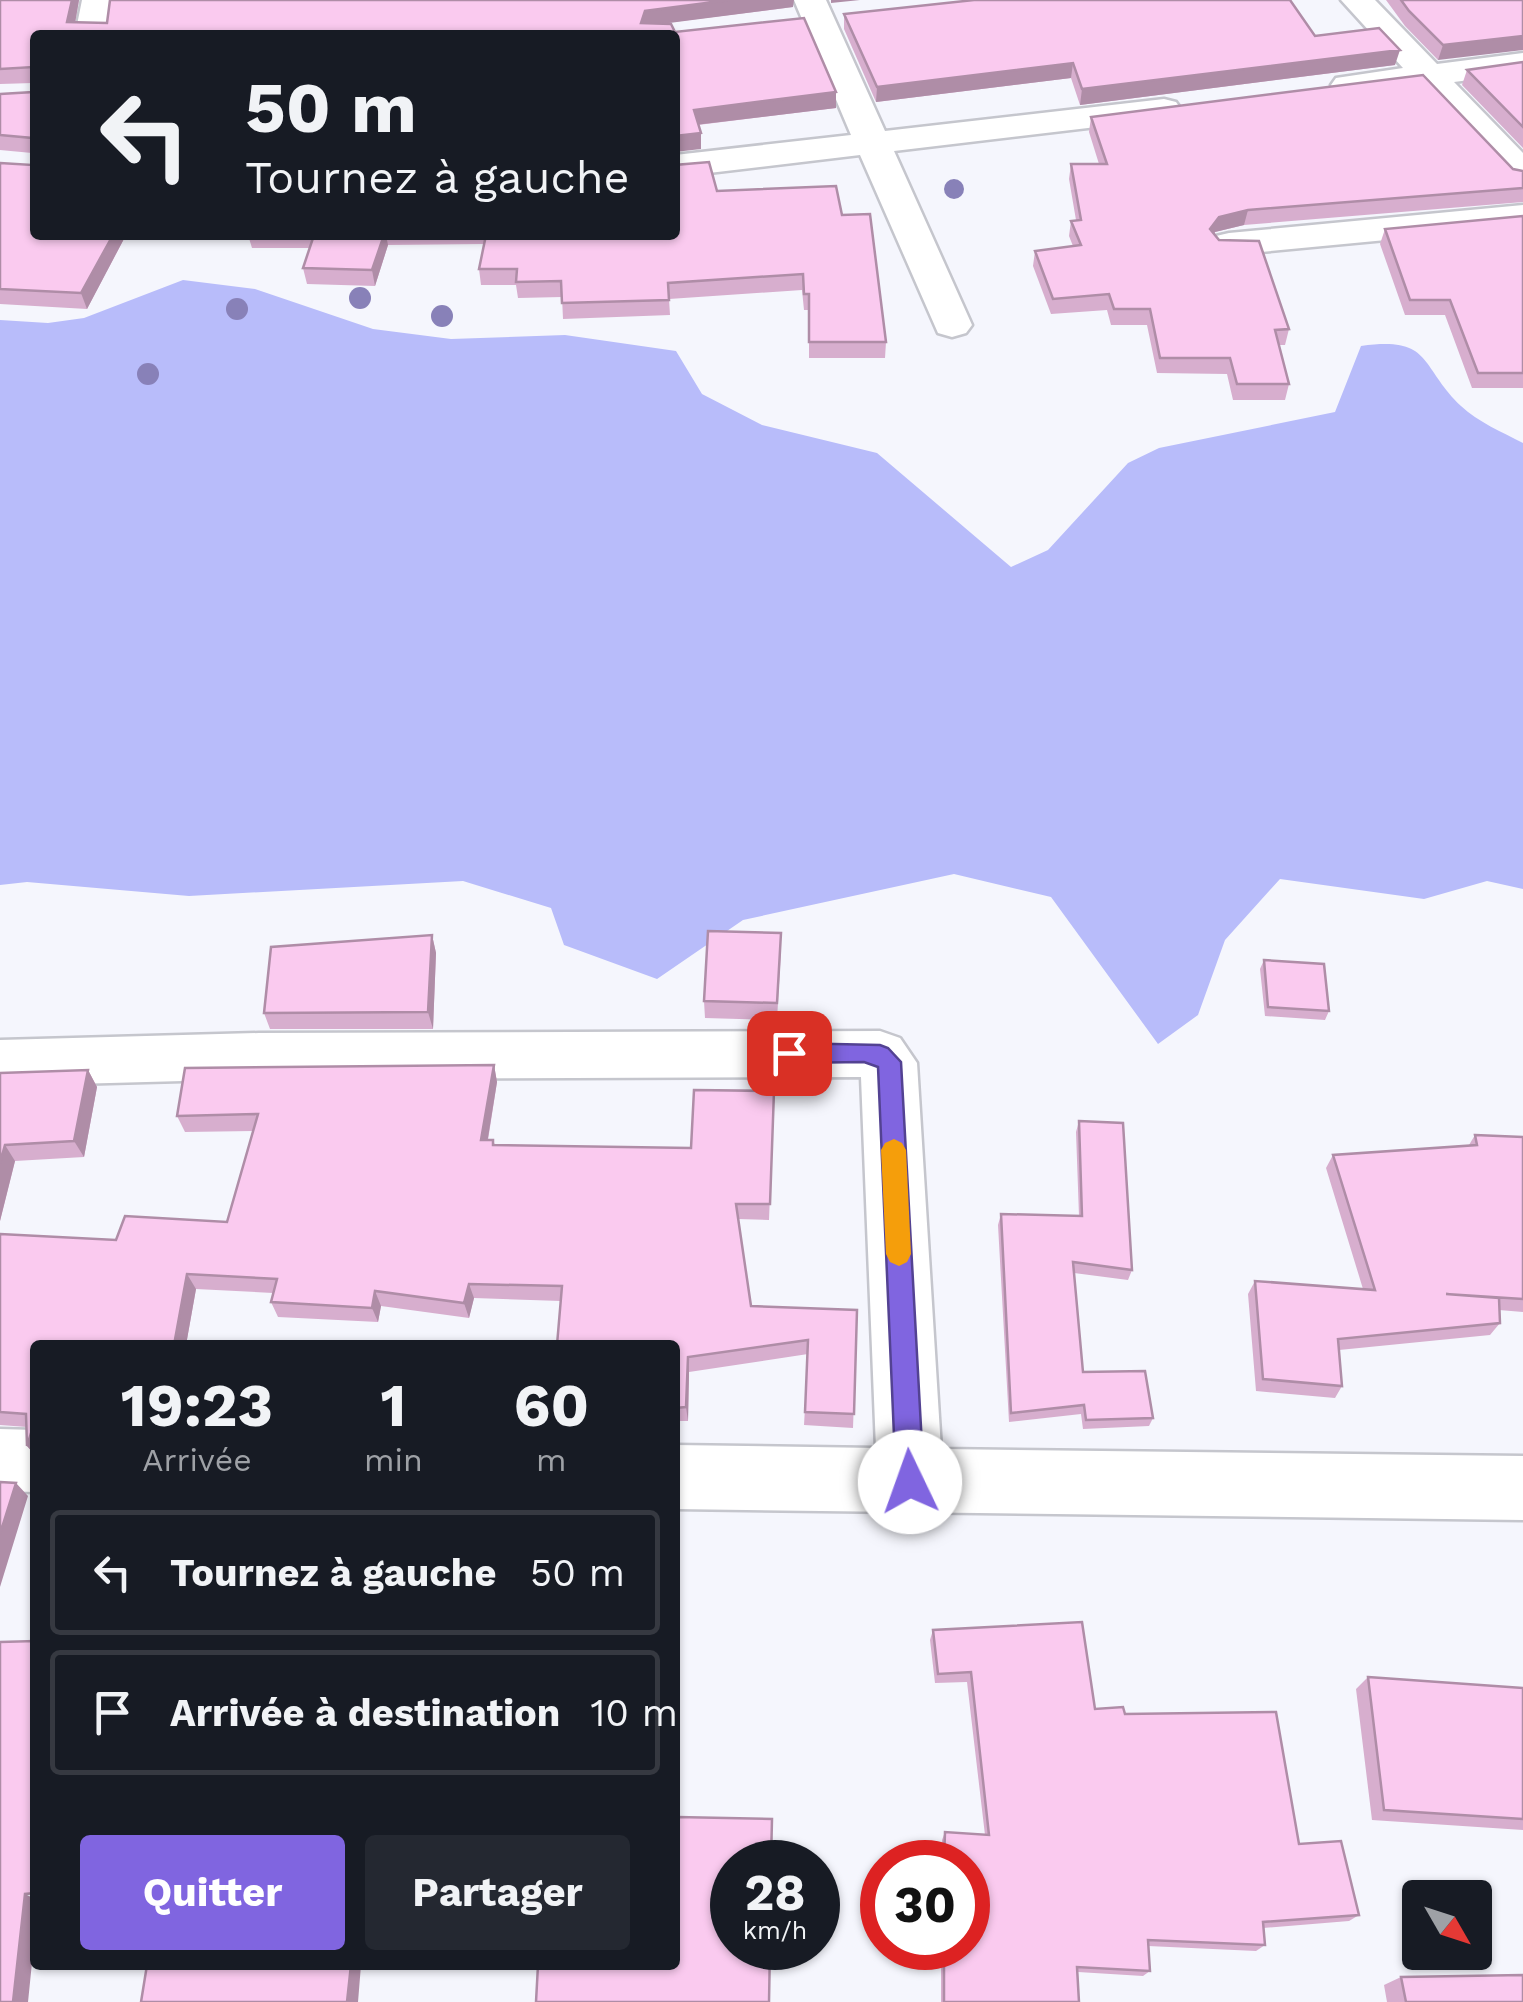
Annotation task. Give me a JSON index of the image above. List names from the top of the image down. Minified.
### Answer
{"north":"bottom right","page":{"turn":["50 m","Tournez à gauche"],"eta":["19:23","Arrivée","1","min","60","m"],"list":[{"name":"Tournez à gauche","value":"50 m"},{"name":"Arrivée à destination","value":"10 m"}],"buttons":["Quitter","Partager"],"speed":"28 km/h","limit":"30"}}
